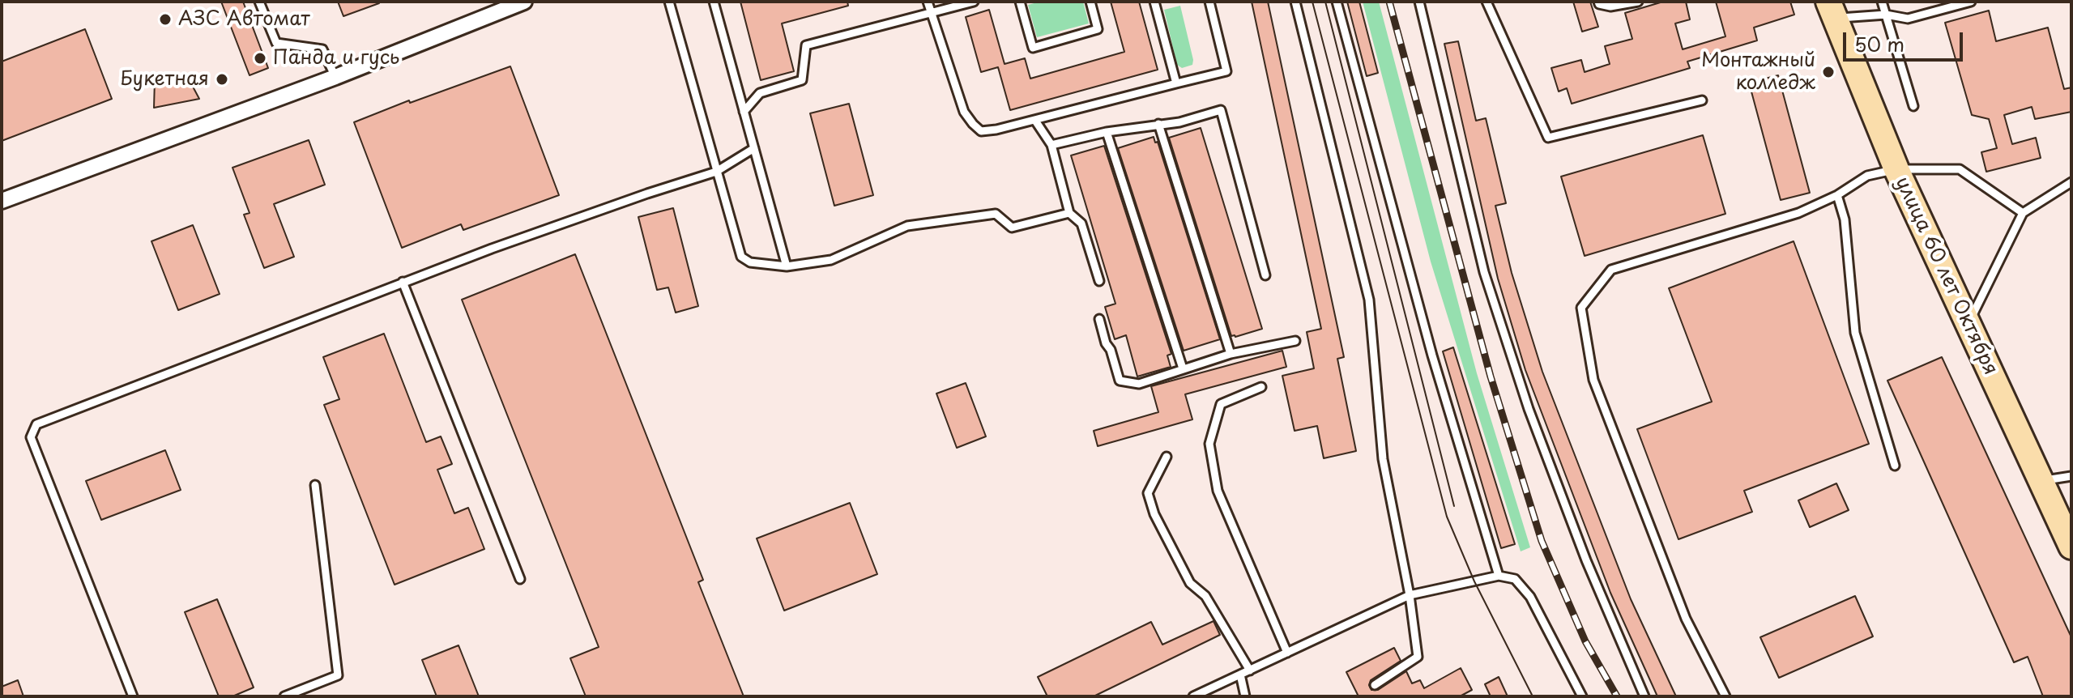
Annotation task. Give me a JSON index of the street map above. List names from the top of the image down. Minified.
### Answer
{"streets":{"main road":["улица 60 лет Октября"]},"places":["АЗС Автомат","Панда и гусь","Монтажный колледж","Букетная"],"scale_bar":"50 m"}
